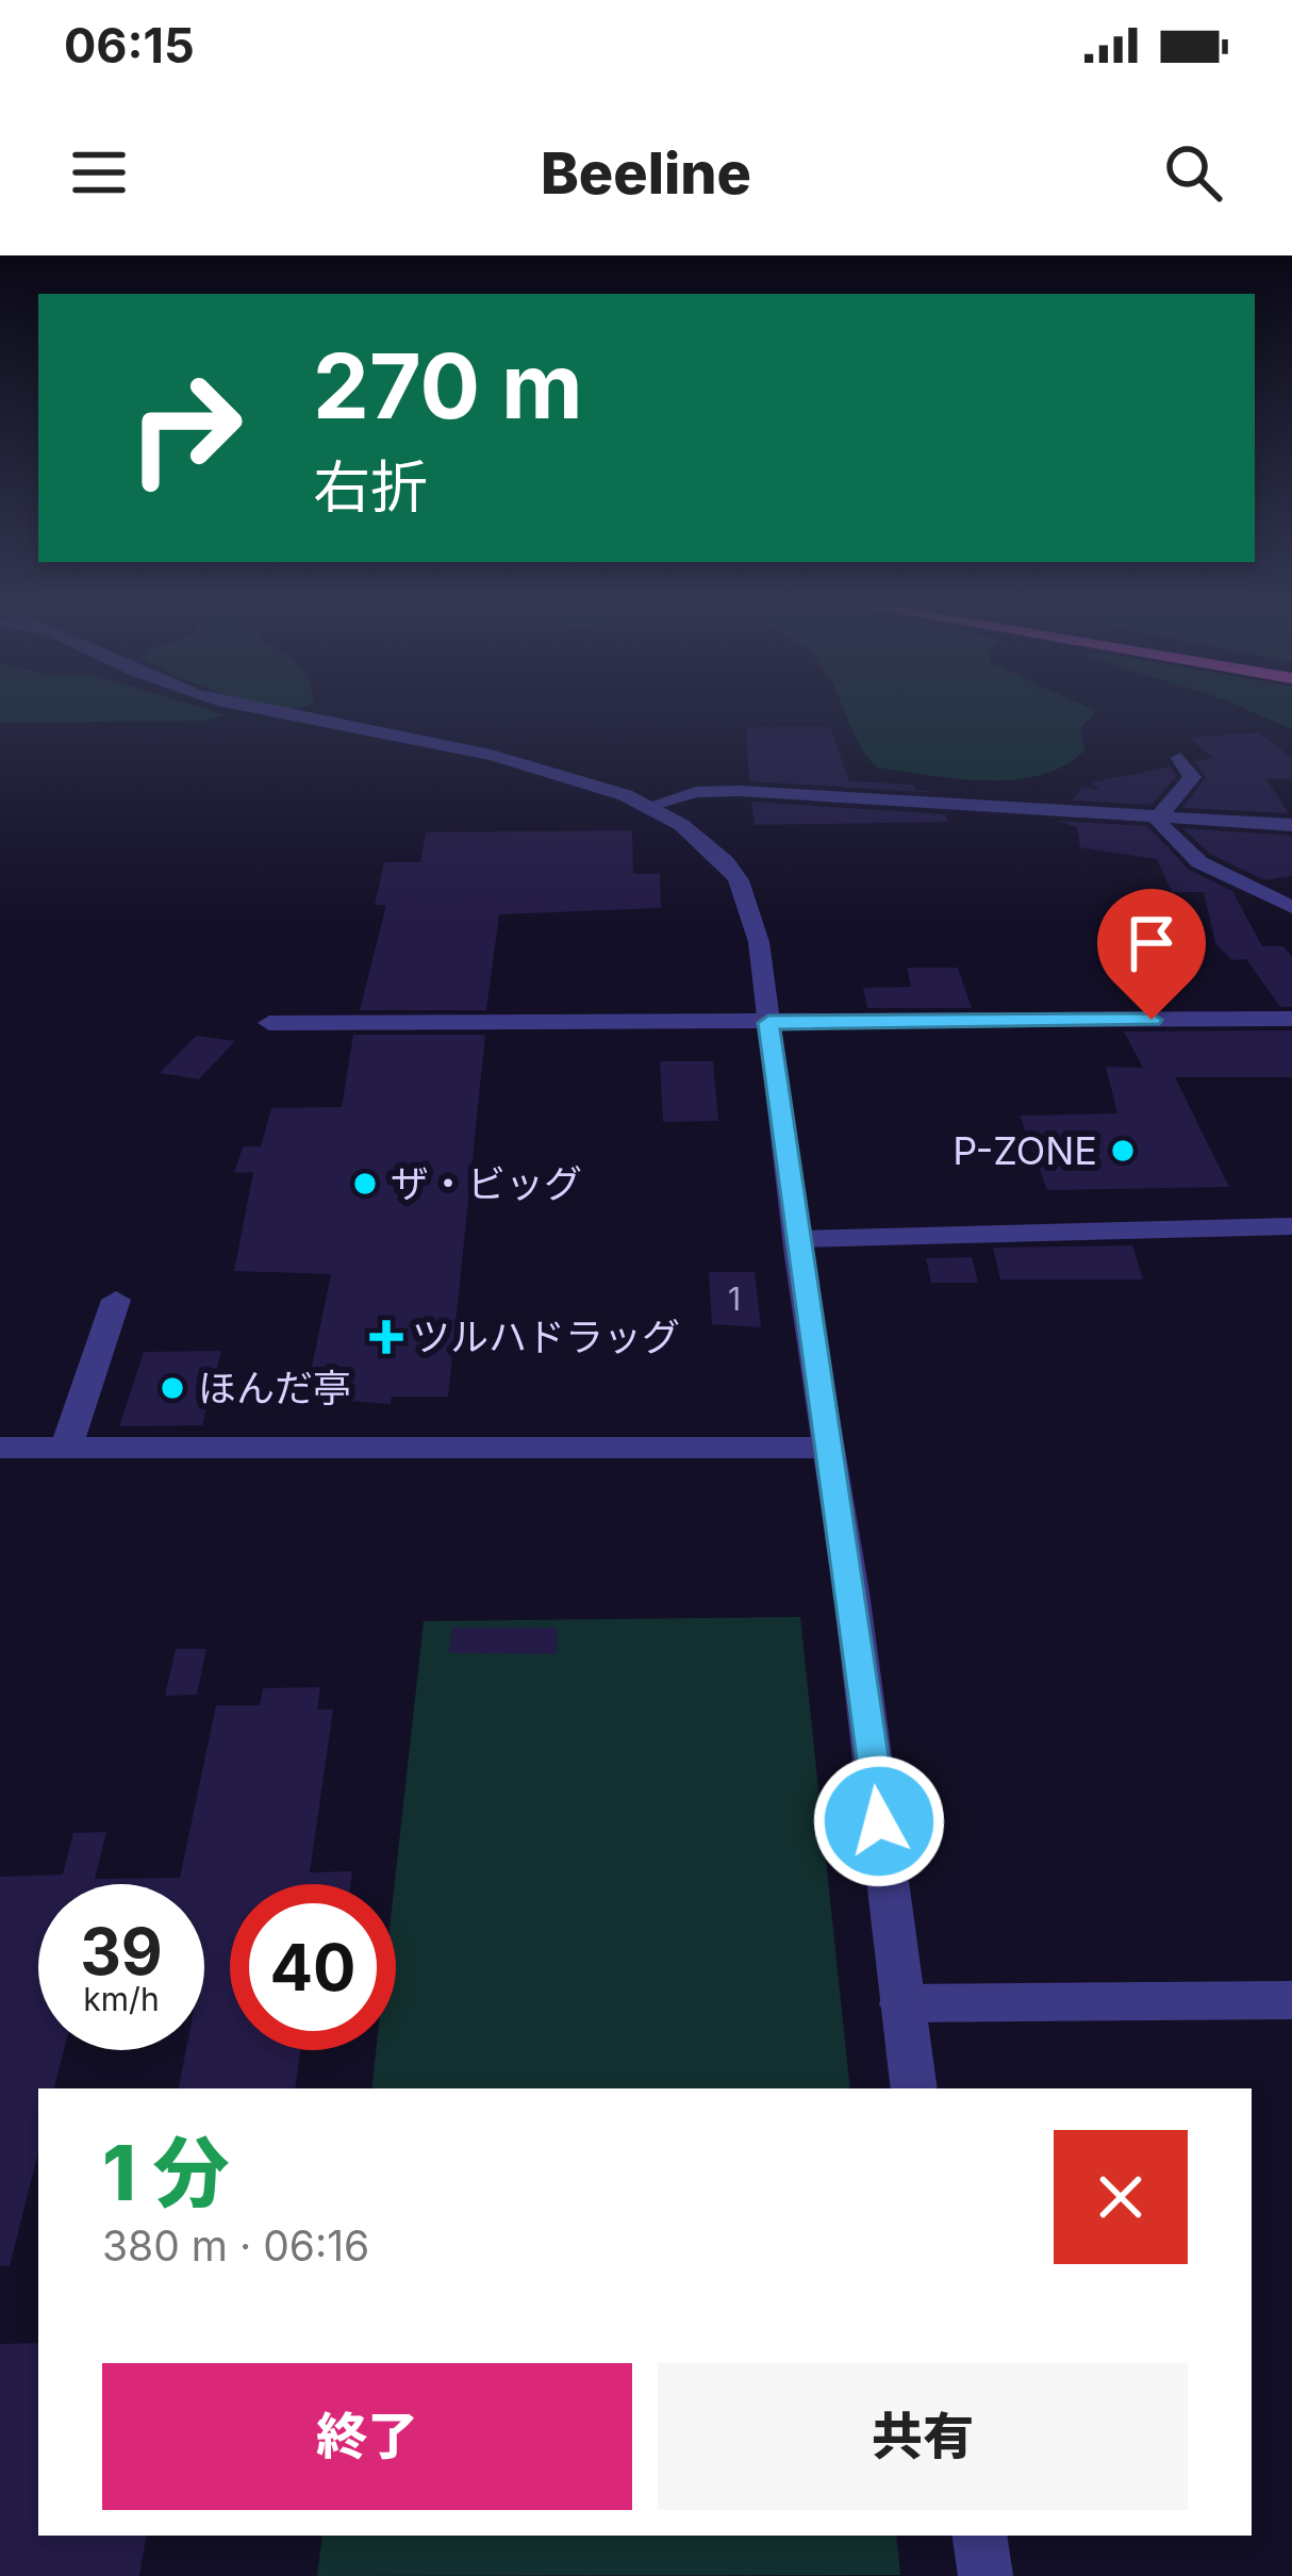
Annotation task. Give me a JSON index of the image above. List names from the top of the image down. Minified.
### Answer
{"places":{"other":["P-ZONE","ザ・ビッグ","ほんだ亭"],"health":["ツルハドラッグ"]},"house_numbers":["1"],"page":{"status":"06:15","header":"Beeline","turn":["270 m","右折"],"speed":"39 km/h","limit":"40","heading":["1 分","380 m · 06:16"],"buttons":["終了","共有"]}}
